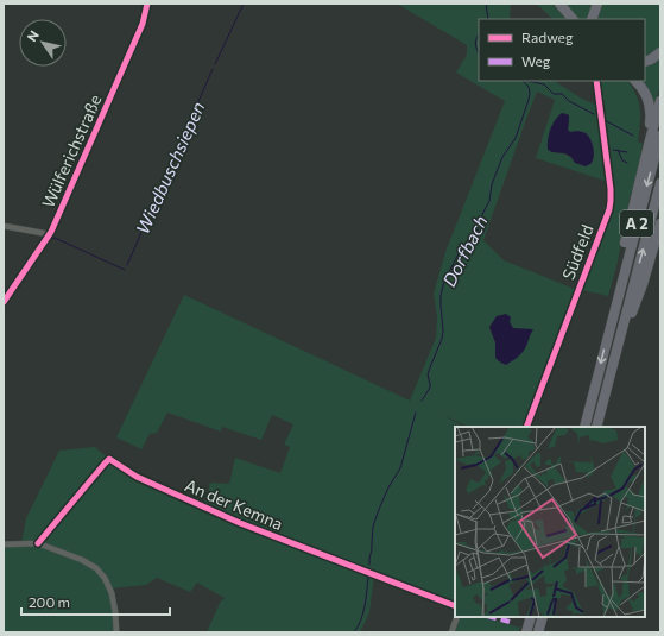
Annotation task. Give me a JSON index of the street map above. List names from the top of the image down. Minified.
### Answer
{"streets":{"highway":["A 2"],"street":["Wülferichstraße","Südfeld","An der Kemna"]},"water":["Wiedbuschsiepen","Dorfbach"],"legend":["Radweg","Weg"],"scale_bar":"200 m","north":"top left"}
